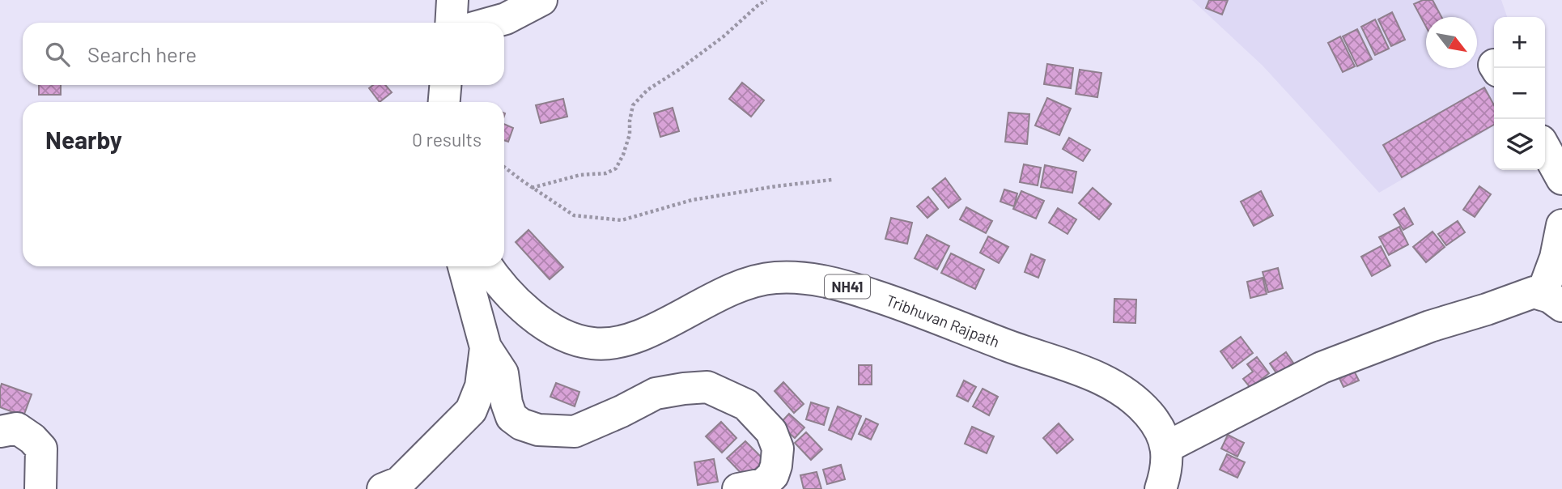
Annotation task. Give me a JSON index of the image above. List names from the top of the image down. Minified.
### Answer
{"streets":{"main road":["NH41","Tribhuvan Rajpath"]},"north":"bottom right","page":{"map_buttons":["+","−"],"search":"Search here","heading":["Nearby","0 results"]}}
